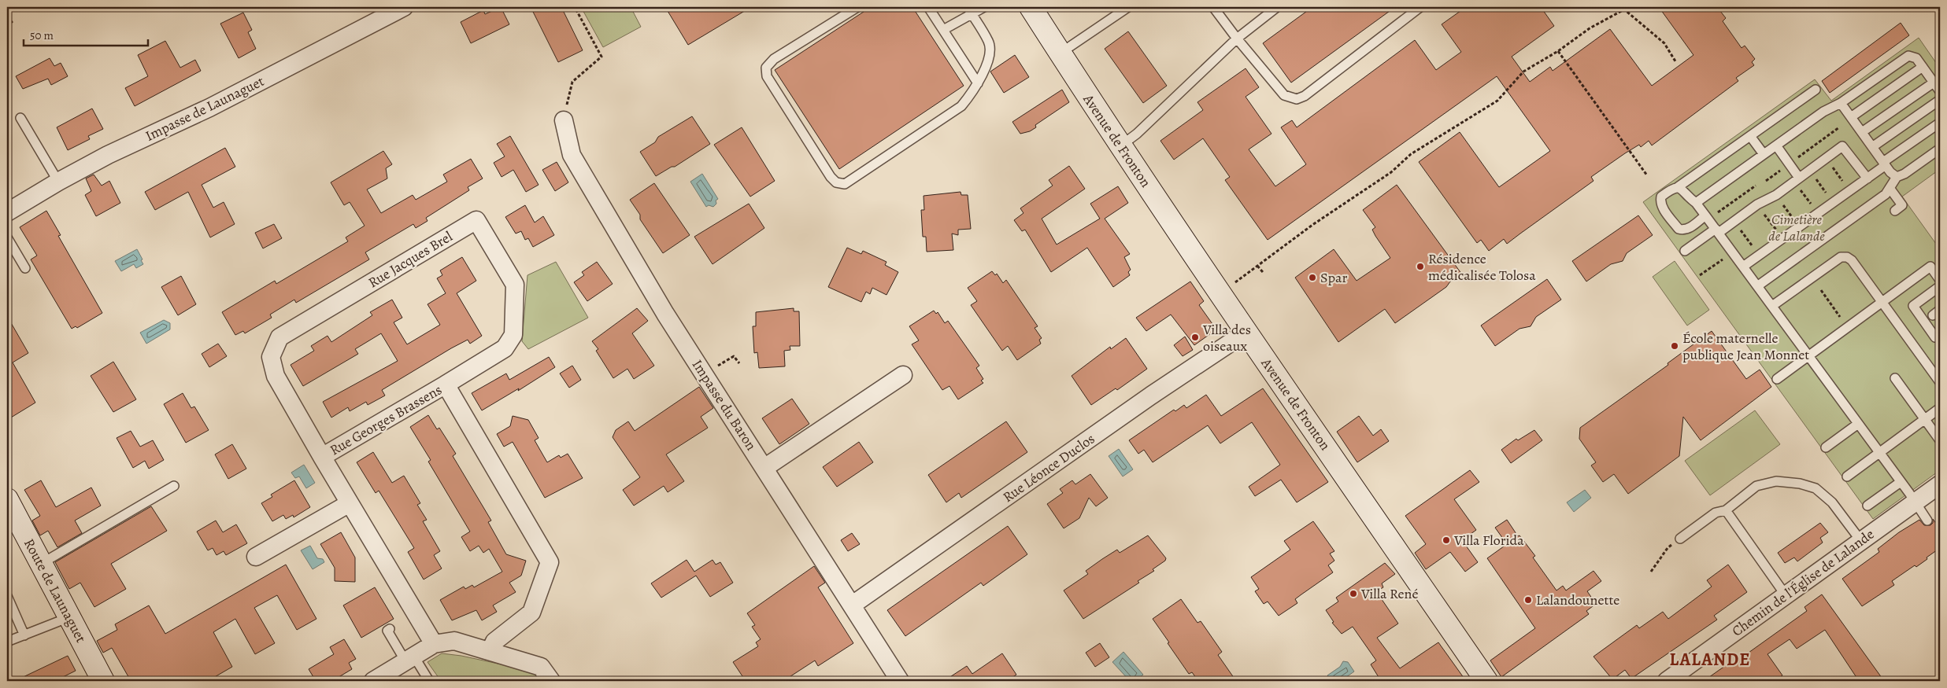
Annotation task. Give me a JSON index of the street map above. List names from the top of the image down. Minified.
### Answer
{"streets":{"street":["Impasse de Launaguet","Avenue de Fronton","Rue Jacques Brel","Impasse du Baron","Rue Georges Brassens","Rue Léonce Duclos","Chemin de l'Église de Lalande","Route de Launaguet"]},"crossings":[["Avenue de Fronton","Rue Léonce Duclos"],["Rue Jacques Brel","Rue Georges Brassens"],["Impasse du Baron","Rue Léonce Duclos"]],"districts":["LALANDE"],"parks":["Cimetière de Lalande"],"places":["Résidence médicalisée Tolosa","Spar","Villa des oiseaux","École maternelle publique Jean Monnet","Villa Florida","Villa René","Lalandounette"],"scale_bar":"50 m"}
